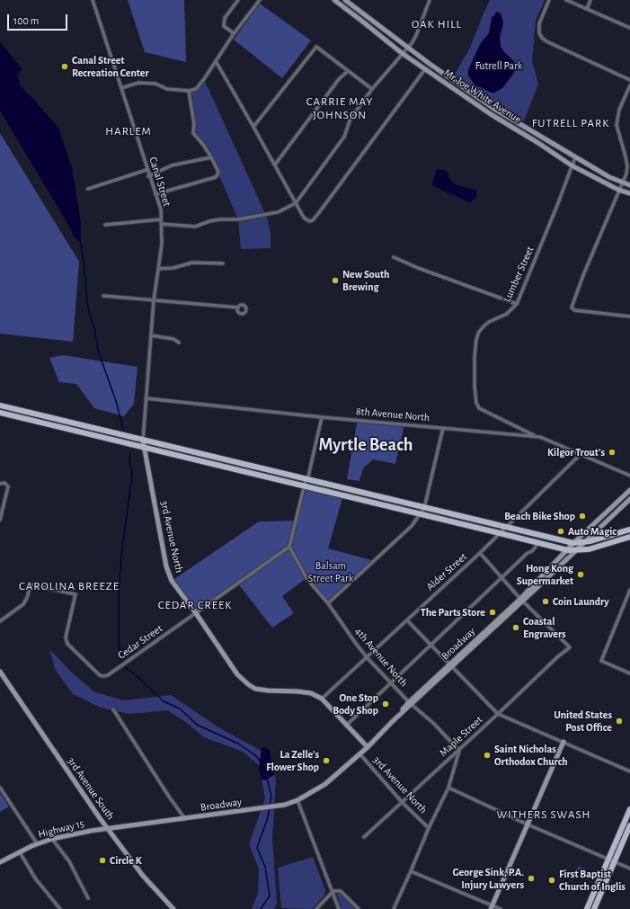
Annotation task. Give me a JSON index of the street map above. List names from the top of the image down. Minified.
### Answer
{"streets":{"main road":["Mr. Joe White Avenue","3rd Avenue North","Broadway","3rd Avenue South","Highway 15"],"street":["Canal Street","Lumber Street","8th Avenue North","Alder Street","Cedar Street","4th Avenue North","Maple Street"]},"crossings":[["Mr. Joe White Avenue","Lumber Street"],["Canal Street","8th Avenue North"],["Canal Street","3rd Avenue North"],["Lumber Street","8th Avenue North"],["8th Avenue North","Alder Street"],["3rd Avenue North","Alder Street"],["3rd Avenue North","Cedar Street"],["3rd Avenue North","Broadway"],["3rd Avenue North","Maple Street"],["Alder Street","4th Avenue North"],["Cedar Street","4th Avenue North"],["Broadway","4th Avenue North"],["Broadway","Maple Street"],["Broadway","3rd Avenue South"],["Broadway","Highway 15"],["4th Avenue North","Maple Street"],["3rd Avenue South","Highway 15"]],"districts":["OAK HILL","CARRIE MAY JOHNSON","FUTRELL PARK","HARLEM","Myrtle Beach","CAROLINA BREEZE","CEDAR CREEK","WITHERS SWASH"],"parks":["Futrell Park","Balsam Street Park"],"places":["Canal Street Recreation Center","New South Brewing","Kilgor Trout's","Beach Bike Shop","Auto Magic","Hong Kong Supermarket","Coin Laundry","The Parts Store","Coastal Engravers","One Stop Body Shop","United States Post Office","Saint Nicholas Orthodox Church","La Zelle's Flower Shop","Circle K","George Sink, P.A. Injury Lawyers","First Baptist Church of Inglis"],"scale_bar":"100 m"}
